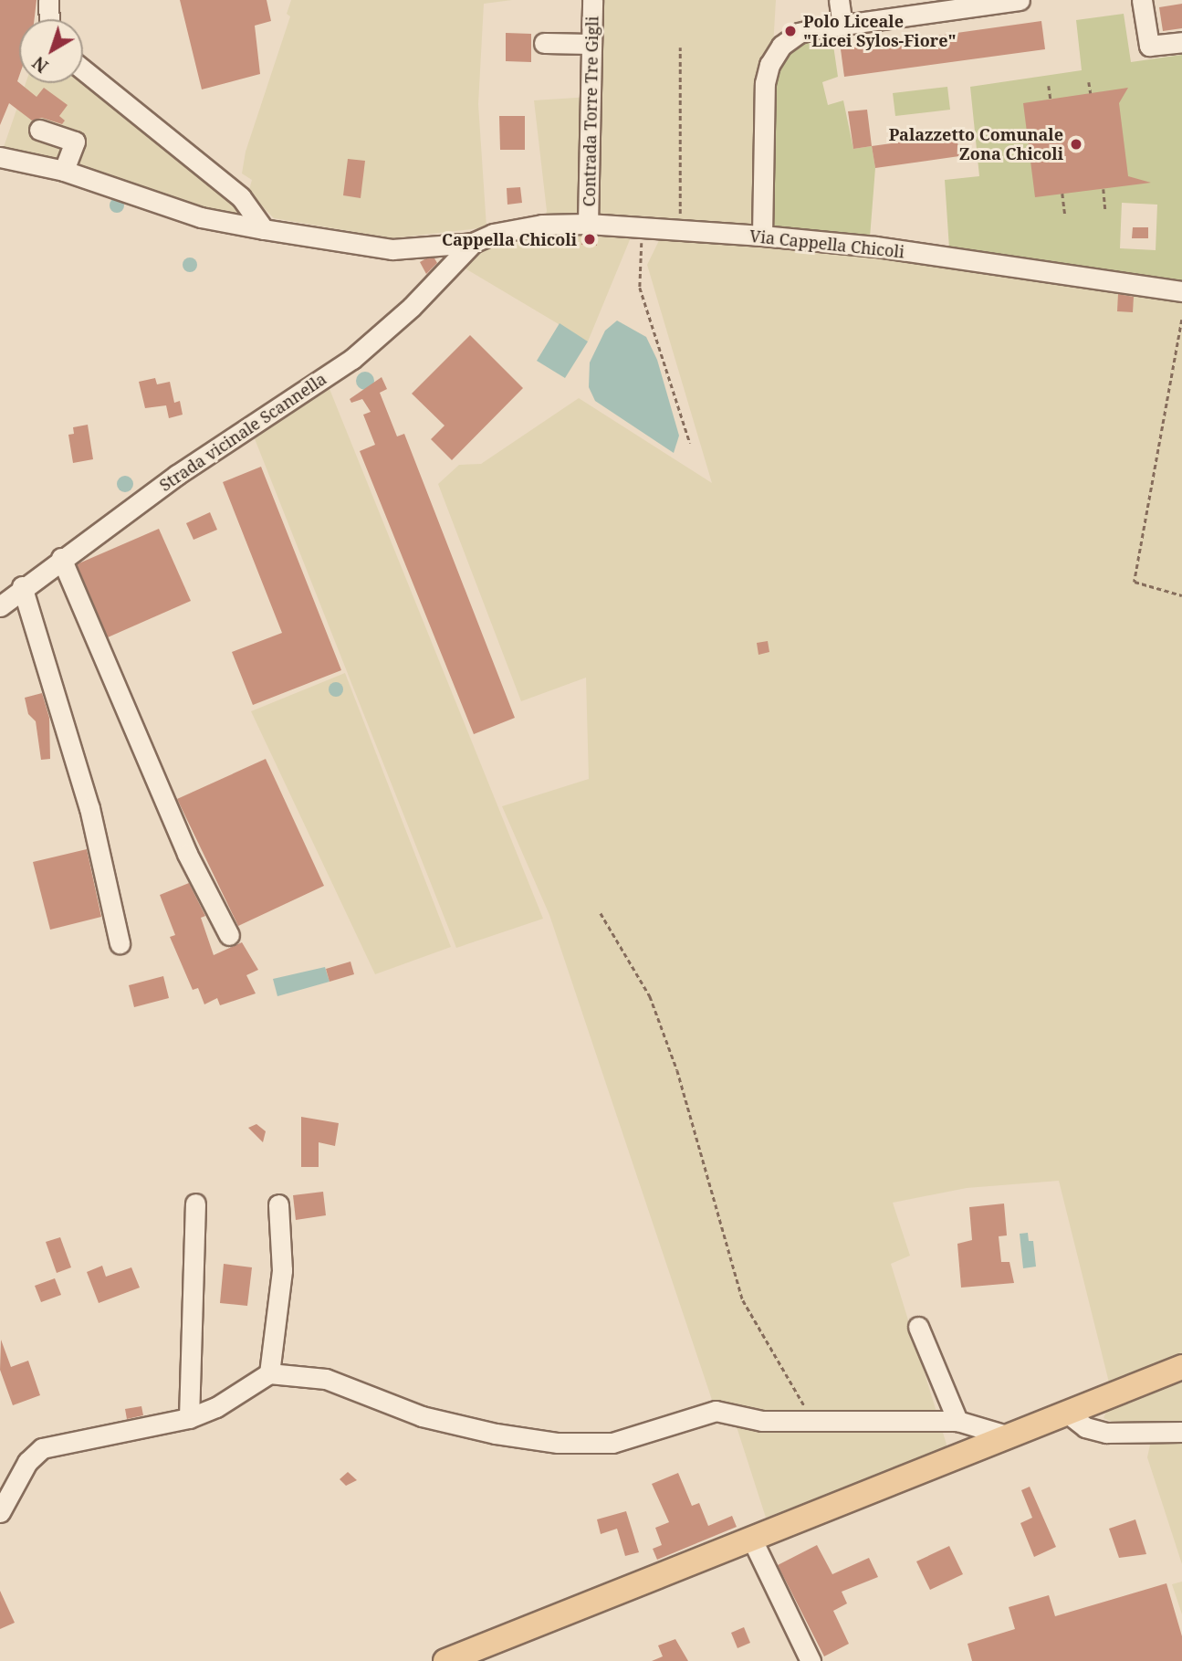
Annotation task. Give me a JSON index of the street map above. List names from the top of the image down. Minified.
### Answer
{"streets":{"street":["Contrada Torre Tre Gigli","Via Cappella Chicoli","Strada vicinale Scannella"]},"crossings":[["Contrada Torre Tre Gigli","Via Cappella Chicoli"],["Via Cappella Chicoli","Strada vicinale Scannella"]],"places":["Polo Liceale \"Licei Sylos-Fiore\"","Palazzetto Comunale Zona Chicoli","Cappella Chicoli"],"north":"bottom left"}
